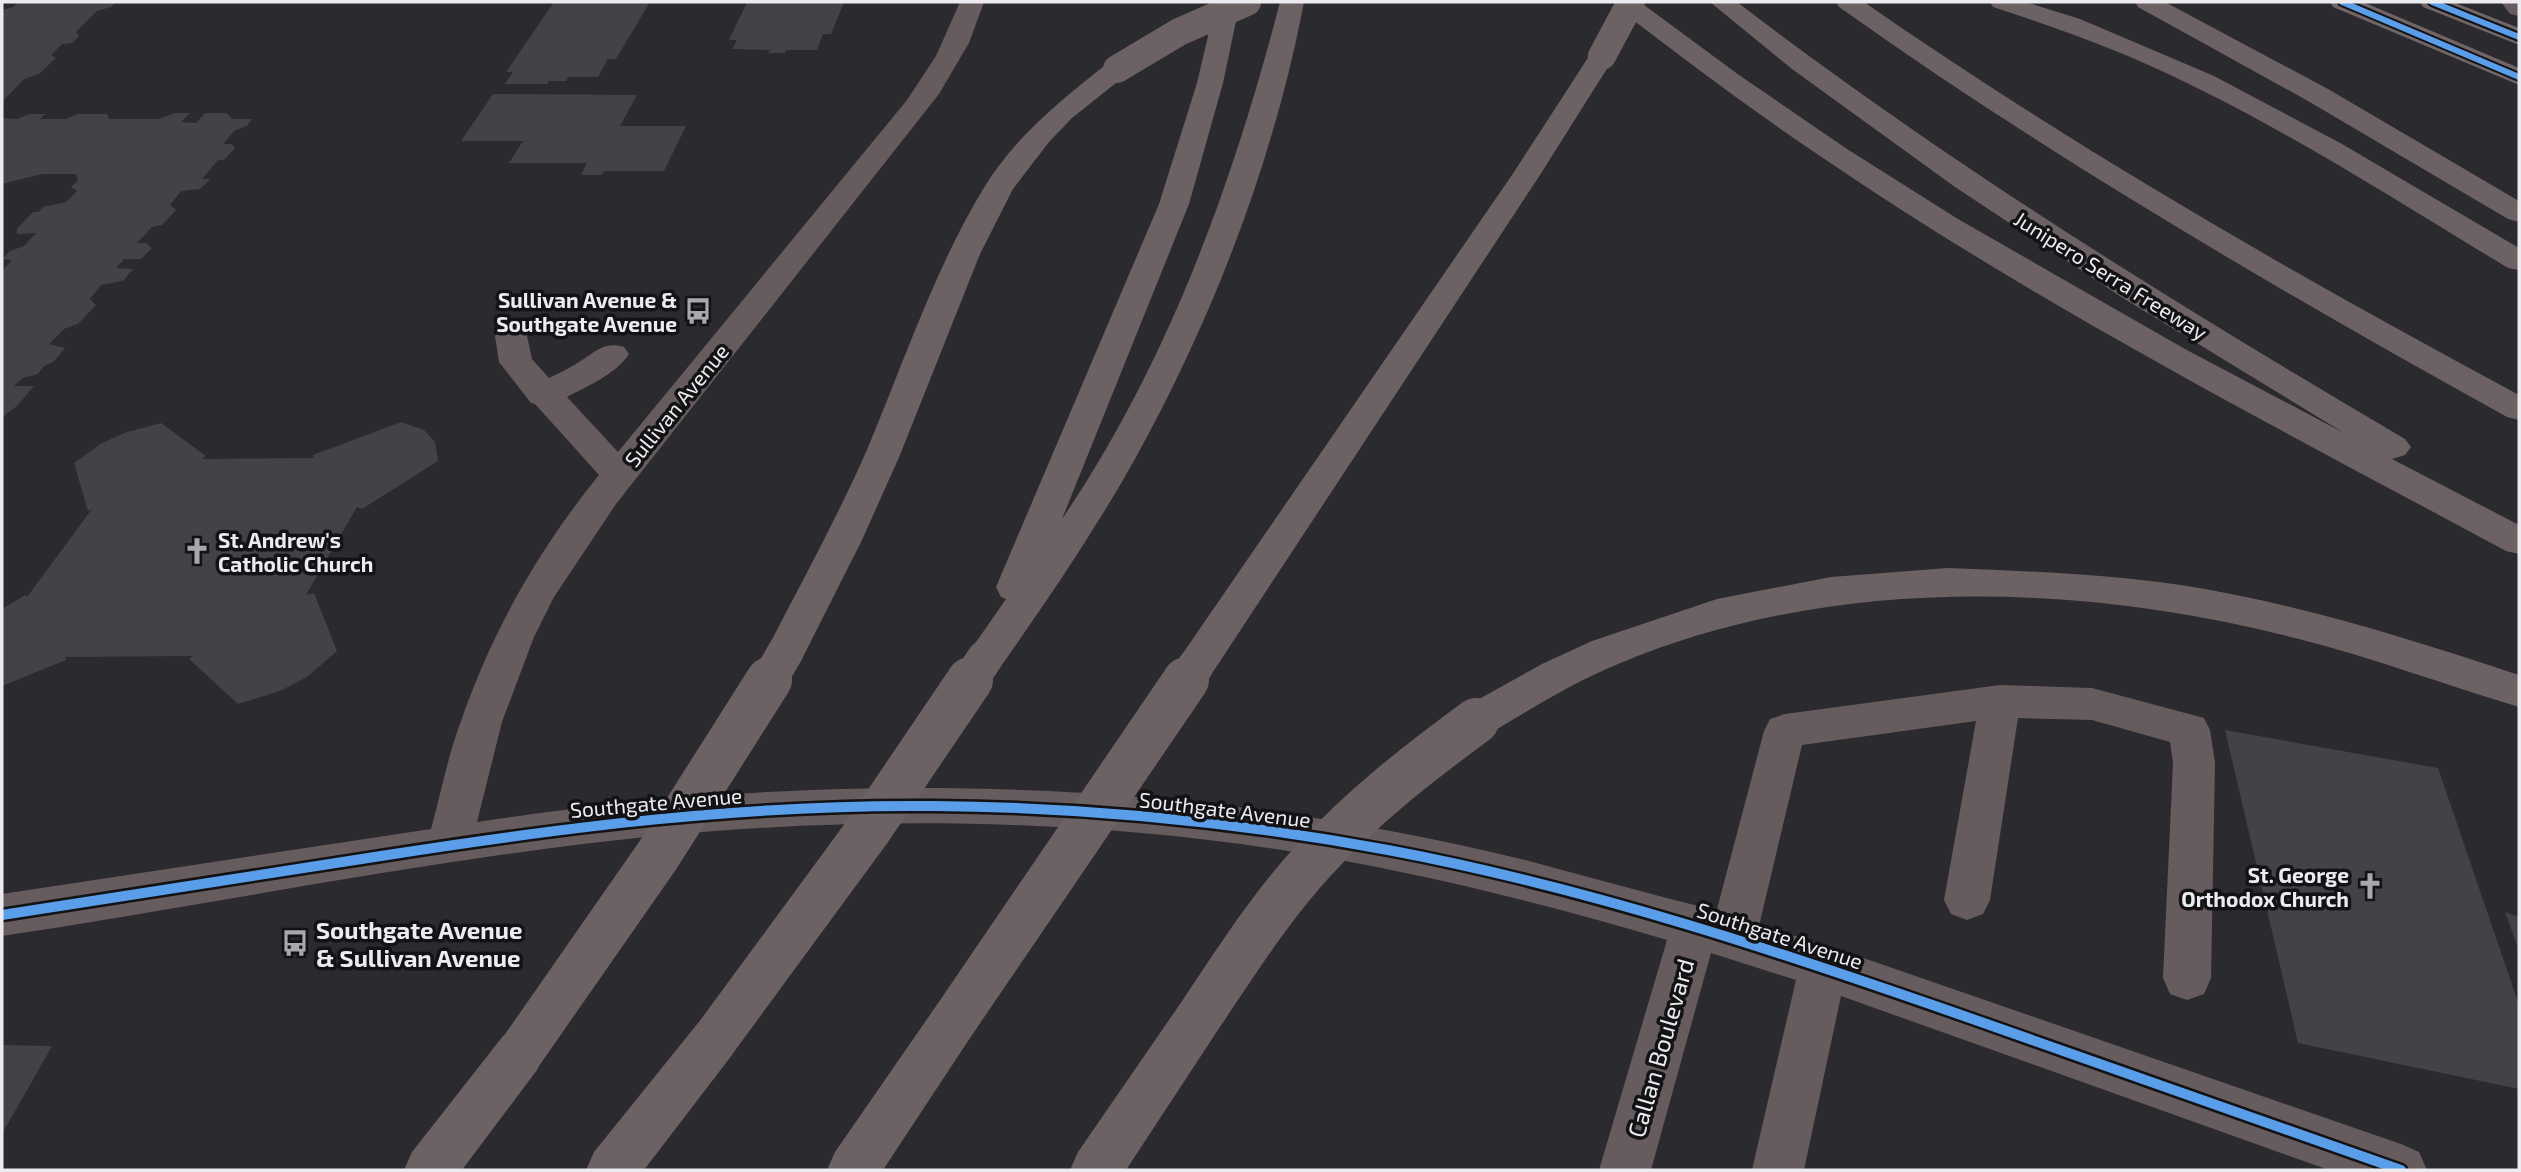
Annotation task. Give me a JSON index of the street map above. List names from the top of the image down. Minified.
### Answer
{"streets":{"highway":["Junipero Serra Freeway"],"street":["Sullivan Avenue","Southgate Avenue","Callan Boulevard"]},"crossings":[["Sullivan Avenue","Southgate Avenue"],["Southgate Avenue","Callan Boulevard"]],"places":{"bus stop":["Sullivan Avenue & Southgate Avenue","Southgate Avenue & Sullivan Avenue"],"church":["St. Andrew's Catholic Church","St. George Orthodox Church"]}}
